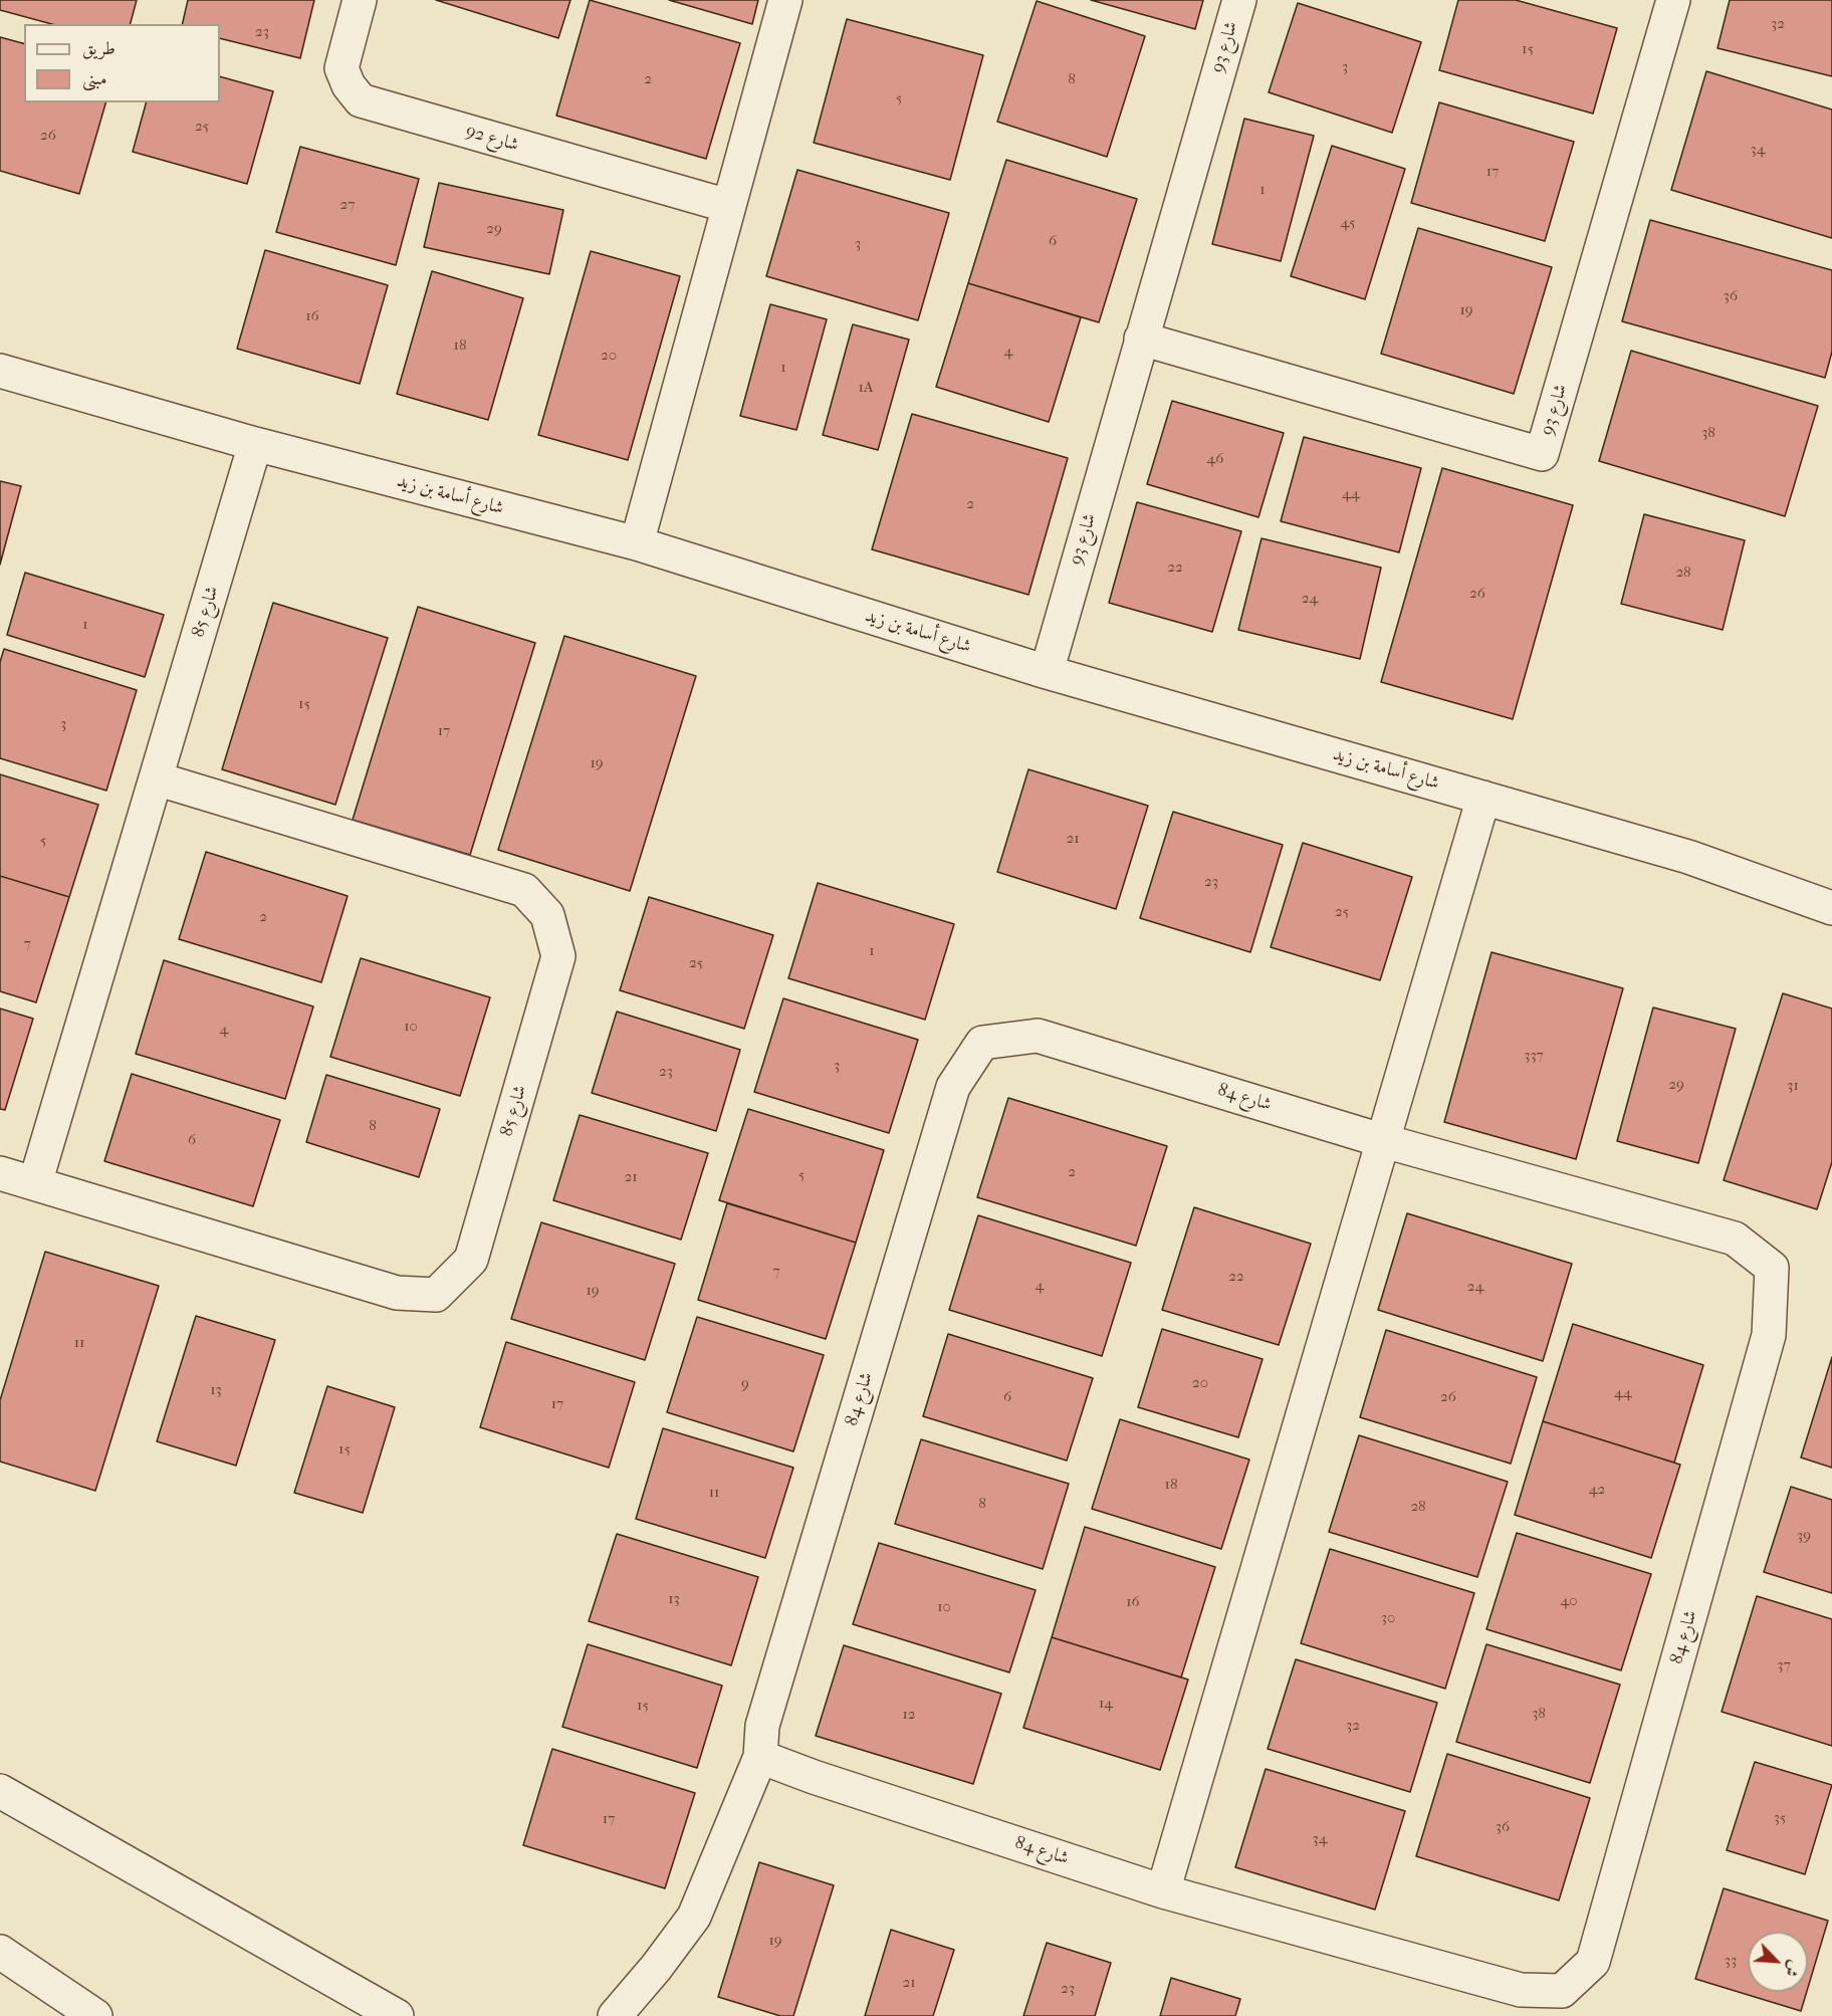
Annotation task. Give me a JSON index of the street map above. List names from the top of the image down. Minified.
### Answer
{"streets":{"street":["شارع 93","شارع 92","شارع أسامة بن زيد","شارع 85","شارع 84"]},"crossings":[["شارع 93","شارع أسامة بن زيد"],["شارع أسامة بن زيد","شارع 85"]],"house_numbers":["32","23","15","3","2","8","5","25","26","34","17","1","27","45","29","6","3","36","19","16","18","4","20","1","1A","38","46","44","2","22","28","26","24","1","15","3","17","19","21","5","23","25","2","7","1","25","10","4","337","3","23","29","31","8","6","2","5","21","7","22","4","24","19","11","20","9","13","44","6","26","17","15","18","42","11","8","28","39","13","40","16","10","30","37","14","15","38","12","32","35","17","36","34","19","33","21","23"],"legend":["طريق","مبنى"],"north":"bottom right"}
